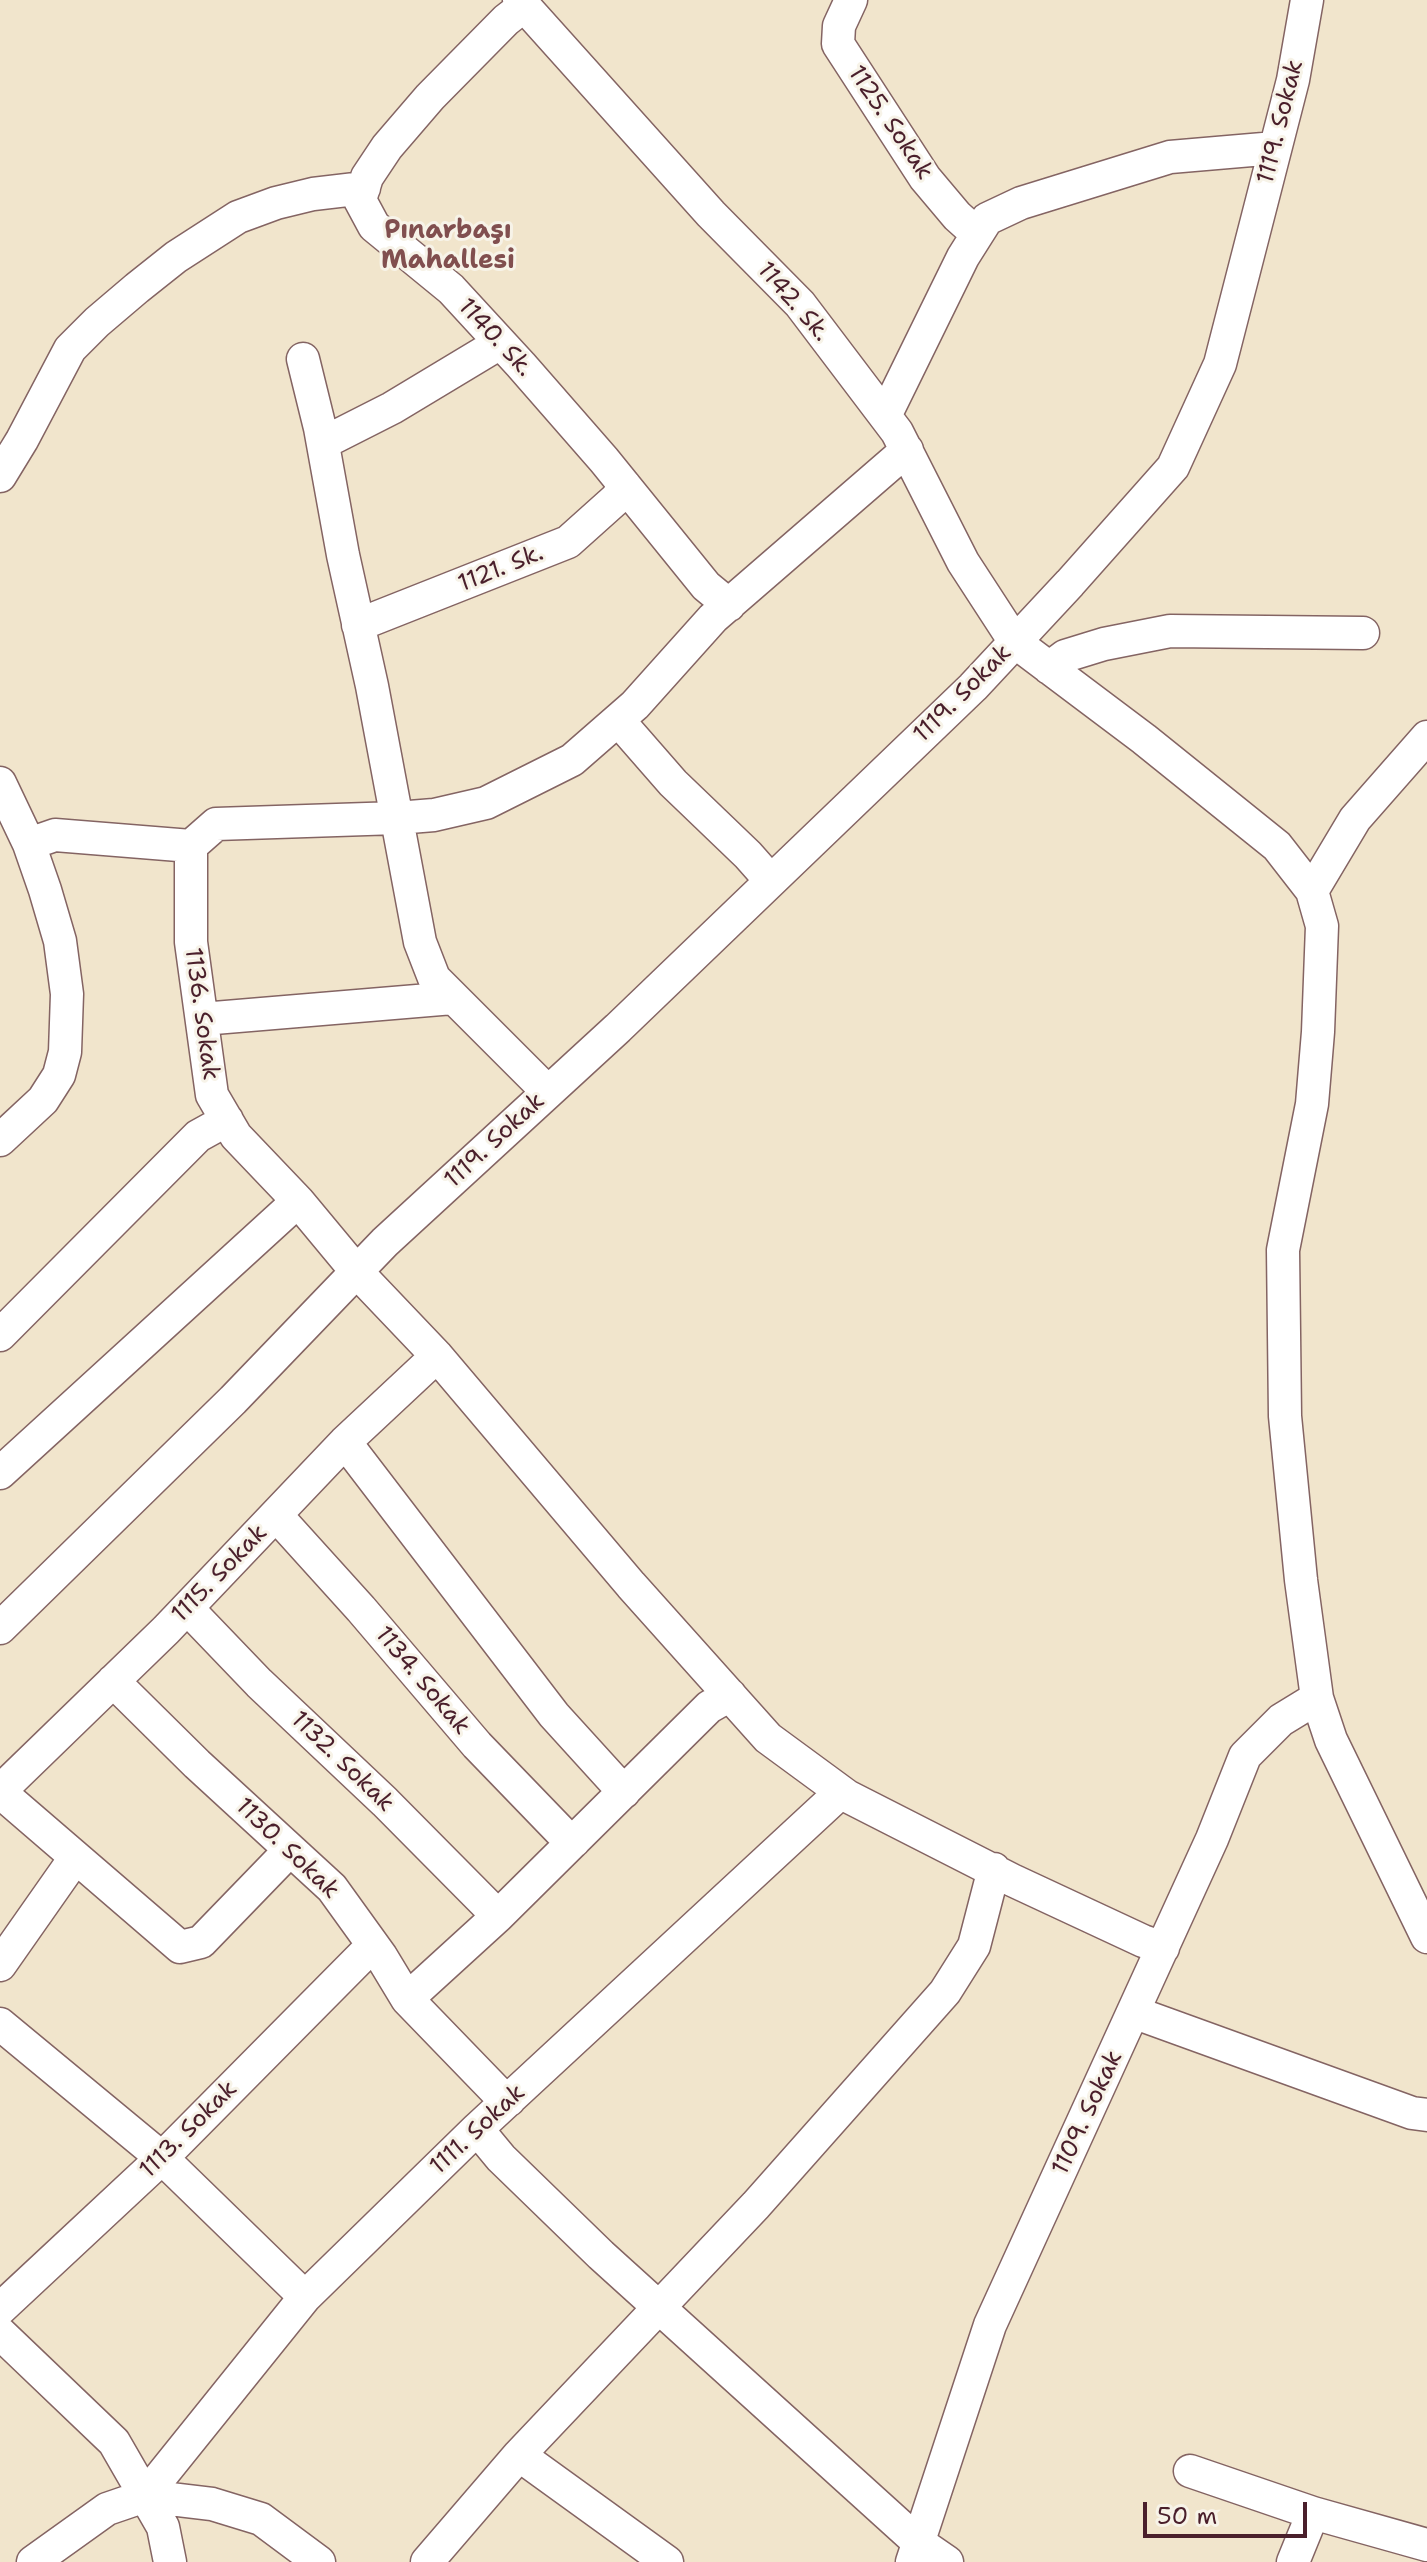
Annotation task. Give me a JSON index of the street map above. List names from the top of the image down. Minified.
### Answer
{"streets":{"street":["1119. Sokak","1125. Sokak","1142. Sk.","1140. Sk.","1121. Sk.","1136. Sokak","1115. Sokak","1134. Sokak","1132. Sokak","1130. Sokak","1109. Sokak","1113. Sokak","1111. Sokak"]},"crossings":[["1119. Sokak","1142. Sk."],["1119. Sokak","1136. Sokak"],["1140. Sk.","1121. Sk."],["1136. Sokak","1115. Sokak"],["1136. Sokak","1109. Sokak"],["1136. Sokak","1111. Sokak"],["1115. Sokak","1134. Sokak"],["1115. Sokak","1132. Sokak"],["1115. Sokak","1130. Sokak"],["1130. Sokak","1113. Sokak"],["1130. Sokak","1111. Sokak"]],"districts":["Pınarbaşı Mahallesi"],"scale_bar":"50 m"}
